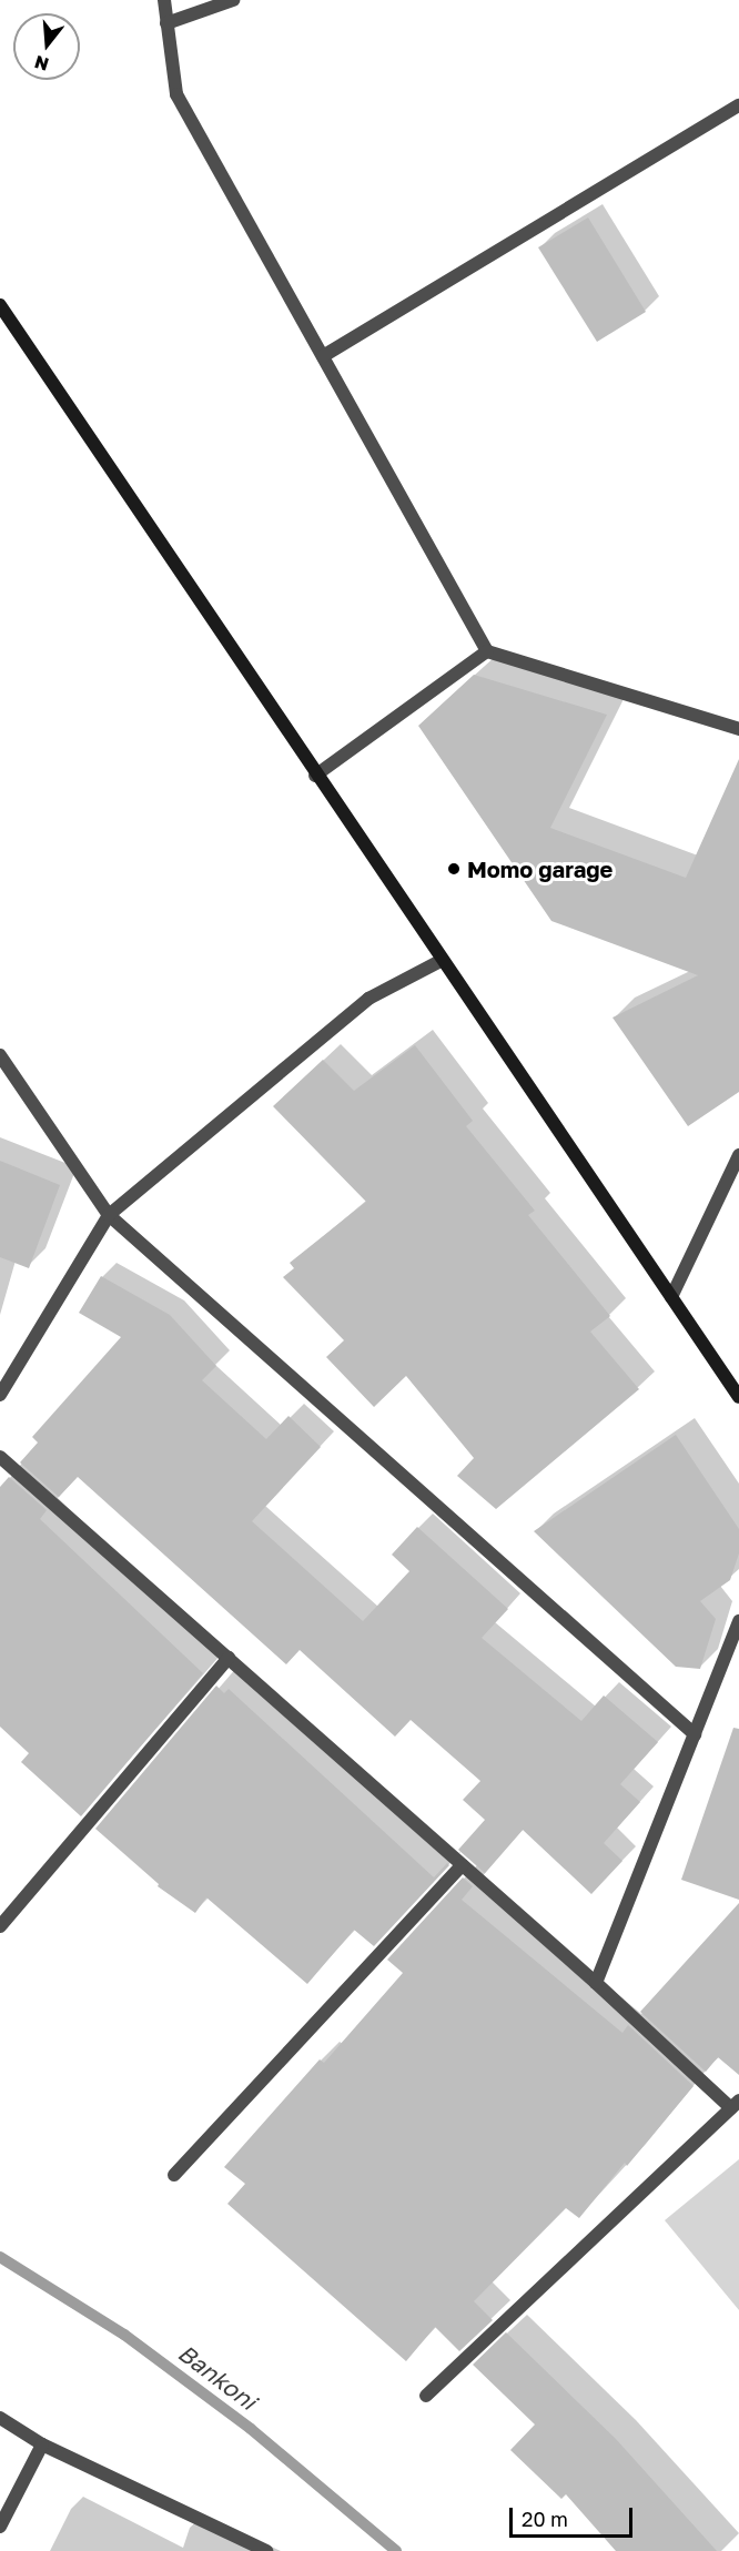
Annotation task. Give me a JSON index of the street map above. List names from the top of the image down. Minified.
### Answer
{"water":["Bankoni"],"places":["Momo garage"],"scale_bar":"20 m","north":"bottom"}
